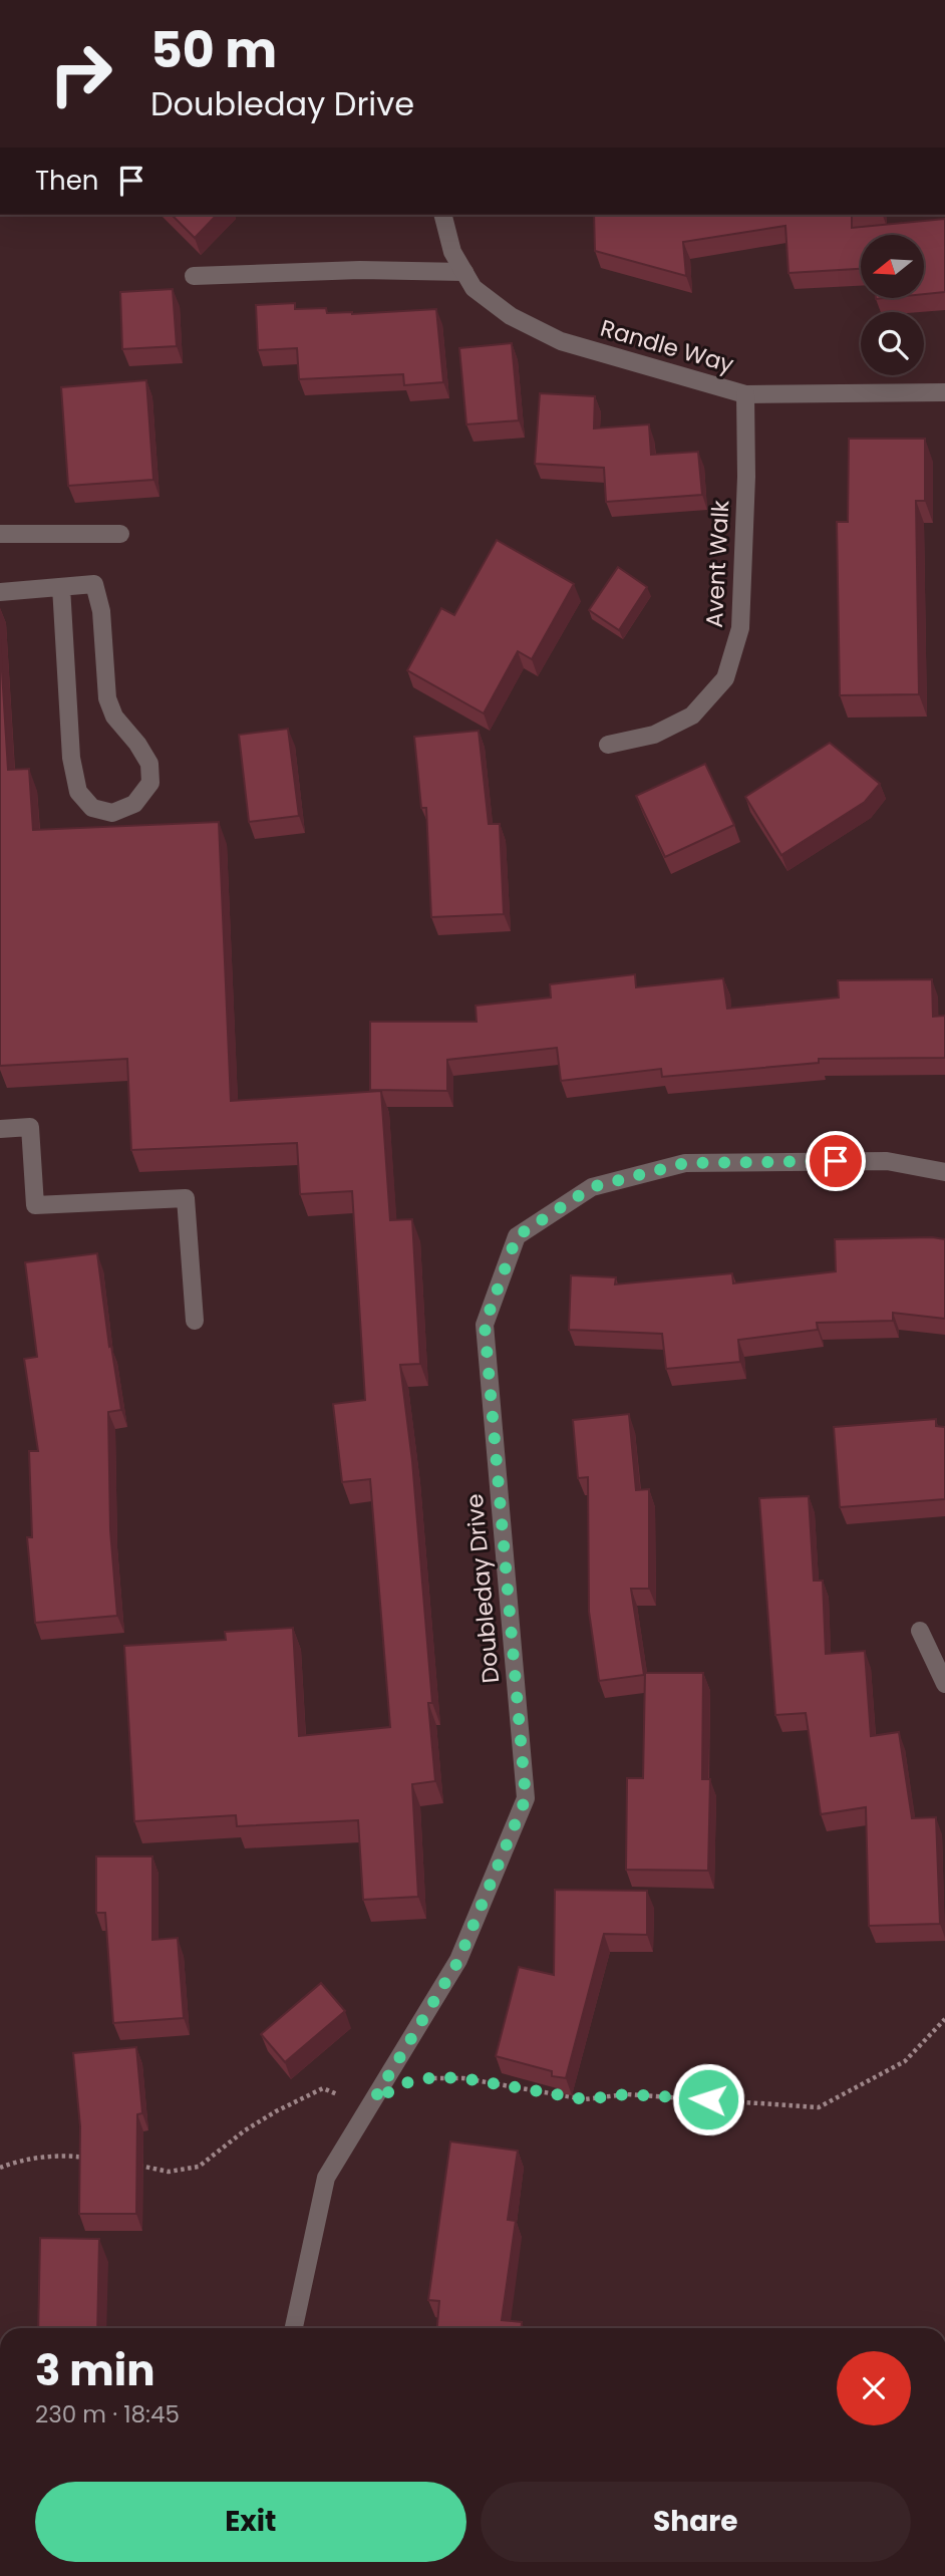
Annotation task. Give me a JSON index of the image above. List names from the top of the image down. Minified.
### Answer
{"streets":{"street":["Randle Way","Avent Walk","Doubleday Drive"]},"crossings":[["Randle Way","Avent Walk"]],"north":"left","page":{"turn":["50 m","Doubleday Drive"],"then":"Then","heading":["3 min","230 m · 18:45"],"buttons":["Exit","Share"]}}
